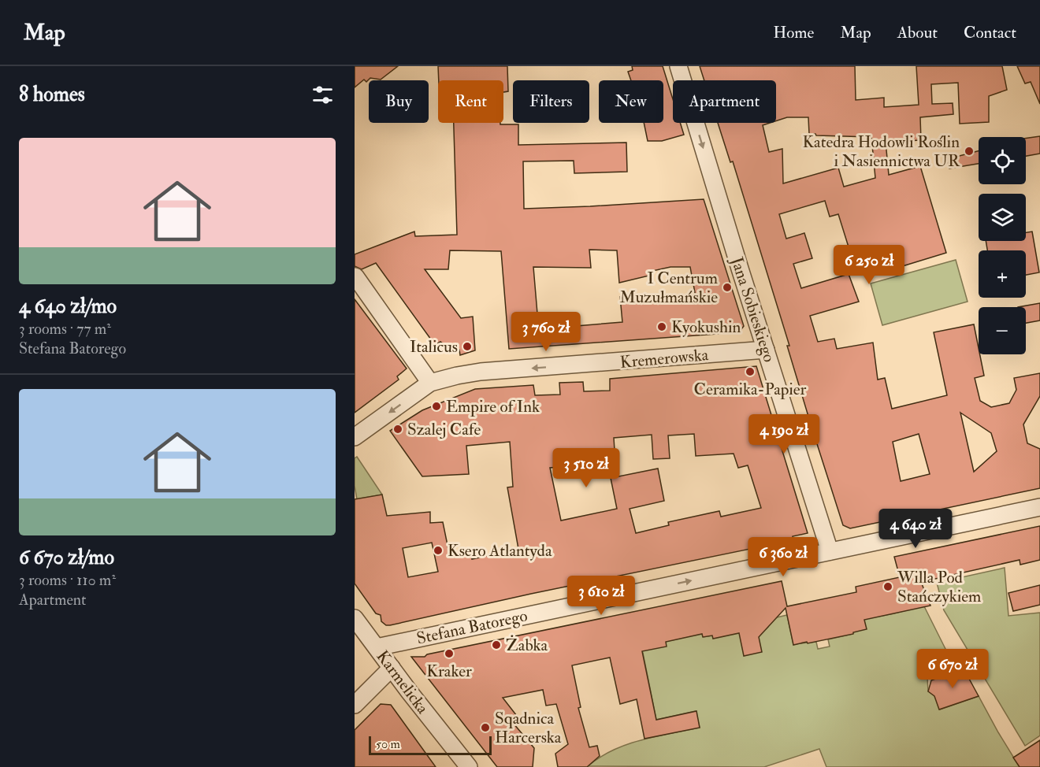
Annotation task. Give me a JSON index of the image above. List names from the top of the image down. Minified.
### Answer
{"streets":{"street":["Jana Sobieskiego","Kremerowska","Stefana Batorego","Karmelicka"]},"crossings":[["Jana Sobieskiego","Kremerowska"],["Jana Sobieskiego","Stefana Batorego"],["Stefana Batorego","Karmelicka"]],"one_way":["Jana Sobieskiego","Kremerowska","Stefana Batorego"],"places":["Katedra Hodowli Roślin i Nasiennictwa UR","I Centrum Muzułmańskie","Kyokushin","Italicus","Ceramika-Papier","Empire of Ink","Szalej Cafe","Ksero Atlantyda","Willa Pod Stańczykiem","Żabka","Kraker","Sqadnica Harcerska"],"scale_bar":"50 m","page":{"header":"Map","nav":["Home","Map","About","Contact"],"heading":"8 homes","chip":["Buy","Rent","Filters","New","Apartment"],"list":[{"name":"4 640 zł/mo","note":"3 rooms · 77 m² · Stefana Batorego"},{"name":"6 670 zł/mo","note":"3 rooms · 110 m² · Apartment"}],"map_buttons":["+","−"],"price":["6 250 zł","3 760 zł","4 190 zł","3 510 zł","4 640 zł","6 360 zł","3 610 zł","6 670 zł"],"scale":"50 m"}}
